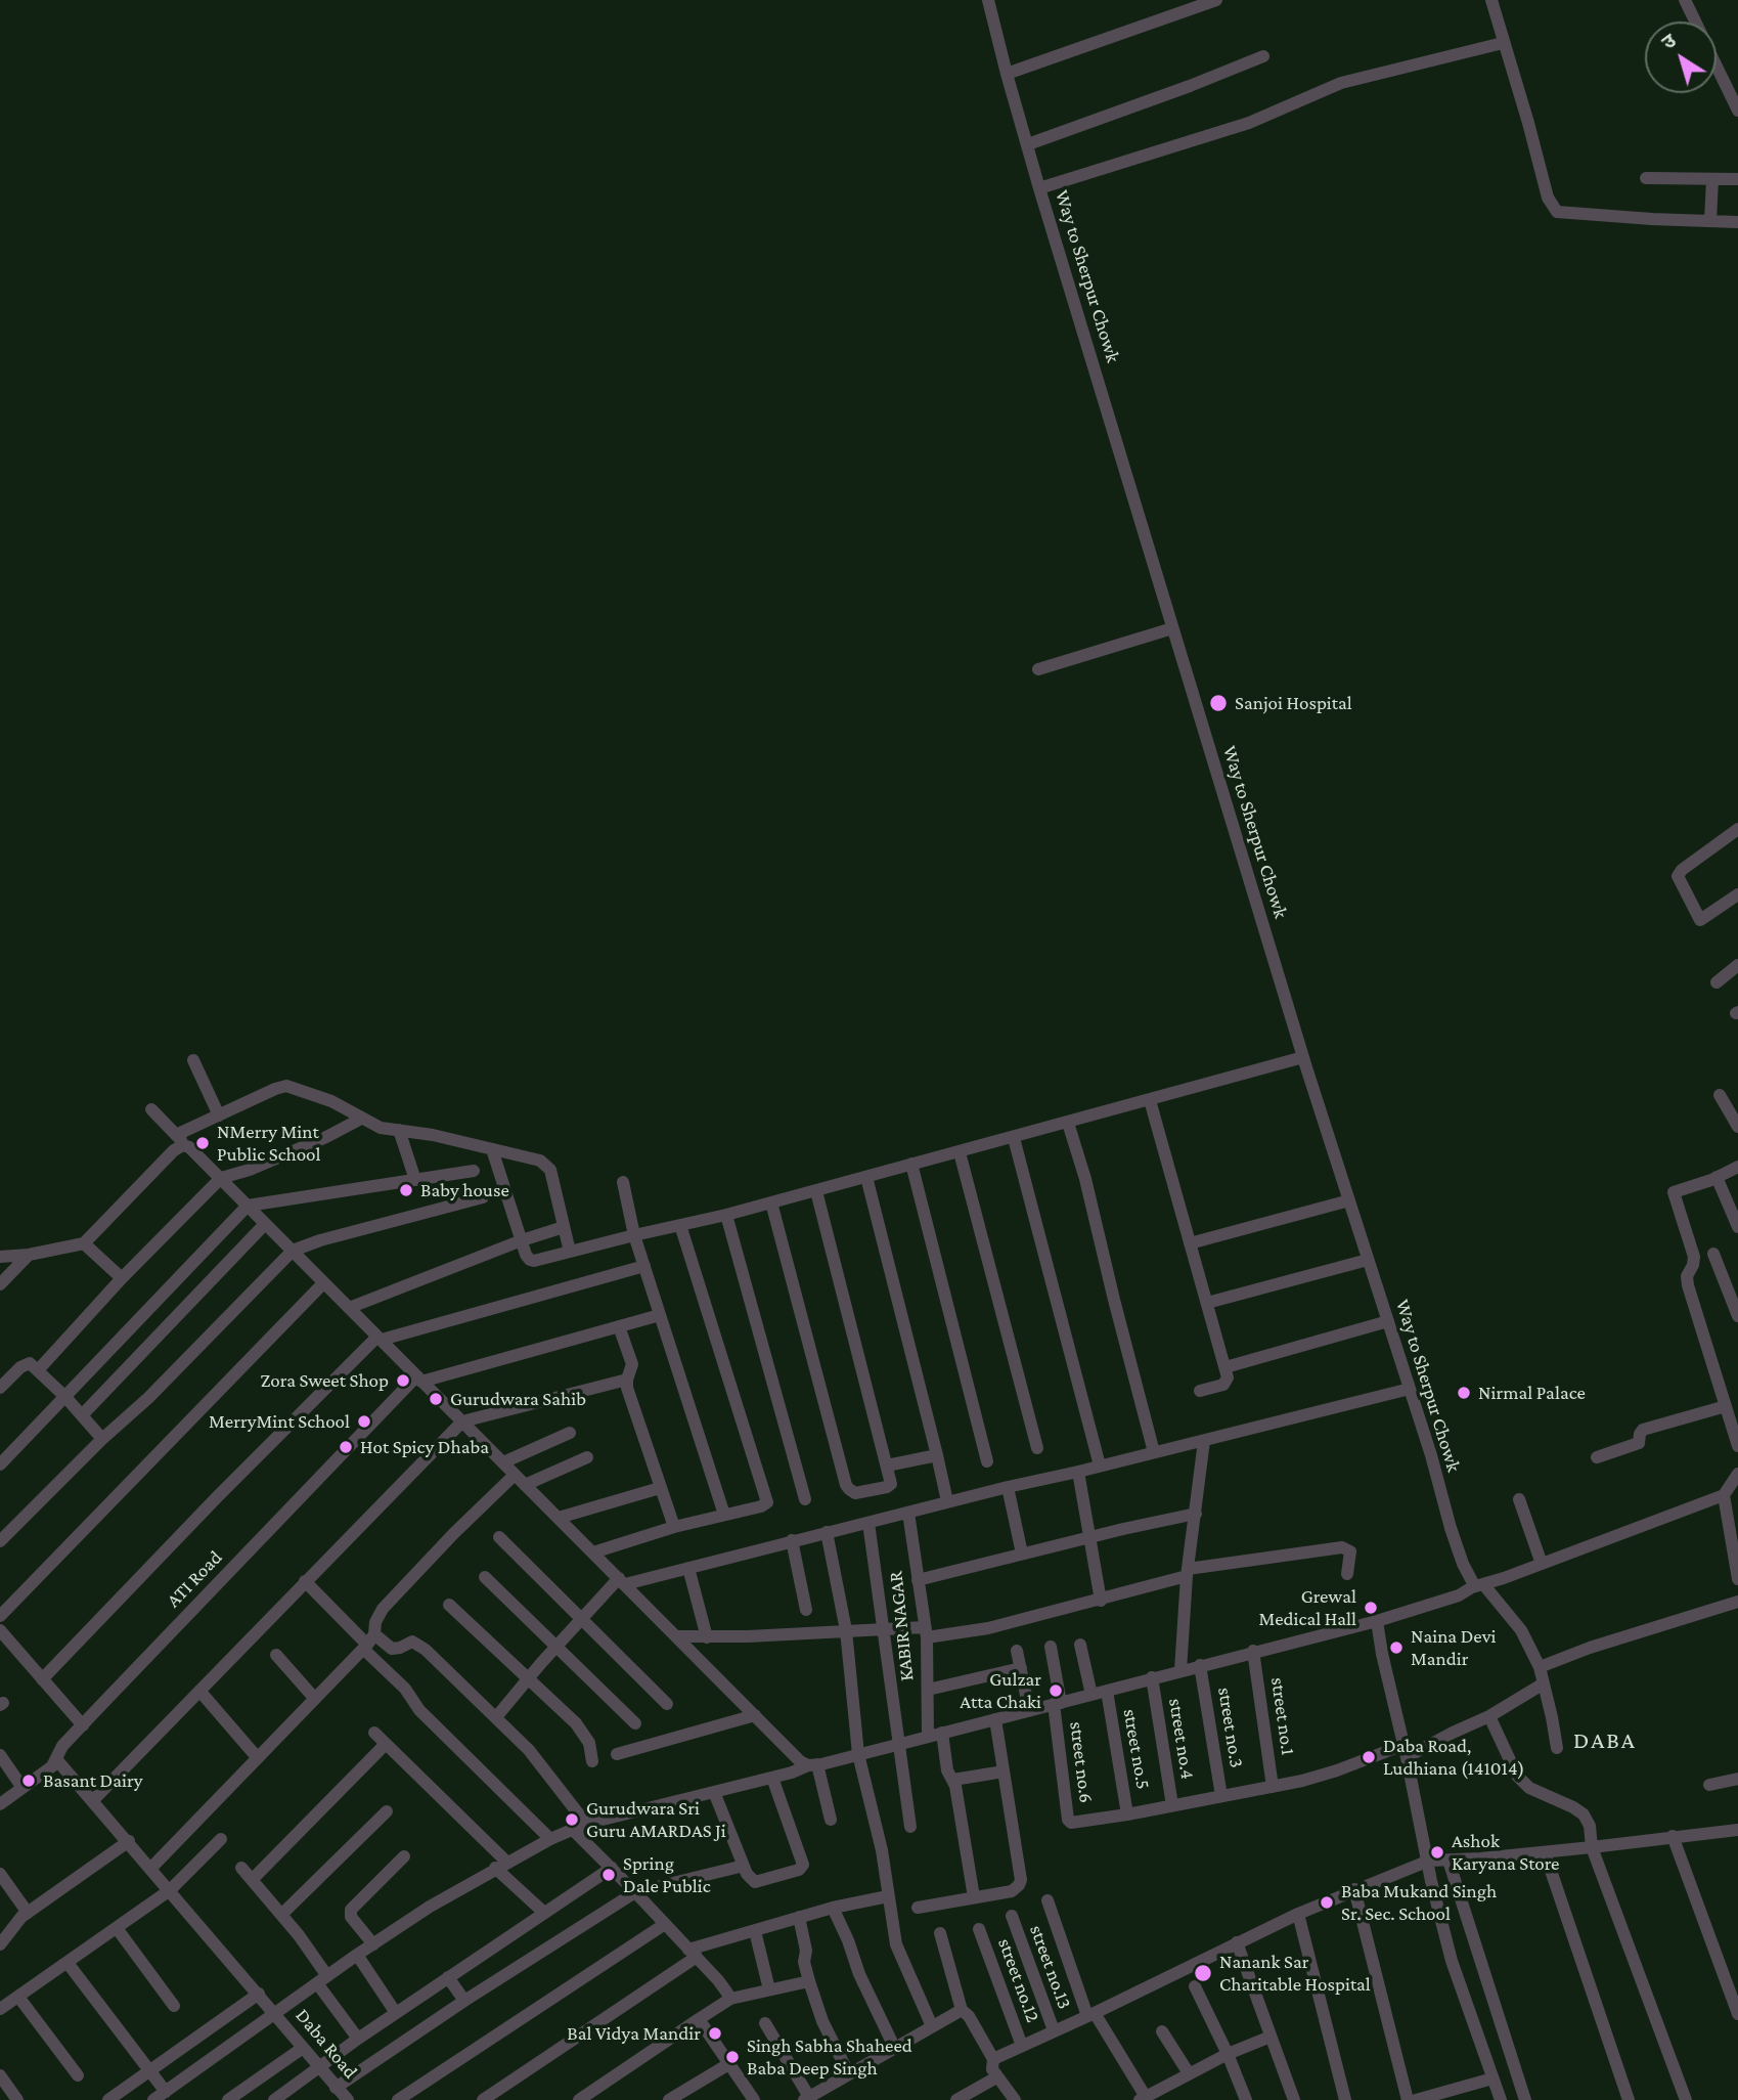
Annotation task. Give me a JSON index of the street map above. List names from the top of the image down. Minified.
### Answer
{"streets":{"street":["Way to Sherpur Chowk","ATI Road","KABIR NAGAR","street no.1","street no.3","street no.4","street no.5","street no.6","street no.13","street no.12","Daba Road"]},"crossings":[["ATI Road","Daba Road"],["street no.5","street no.6"]],"districts":["DABA"],"places":["Sanjoi Hospital","NMerry Mint Public School","Baby house","Zora Sweet Shop","Nirmal Palace","Gurudwara Sahib","MerryMint School","Hot Spicy Dhaba","Grewal Medical Hall","Naina Devi Mandir","Gulzar Atta Chaki","Daba Road, Ludhiana (141014)","Basant Dairy","Gurudwara Sri Guru AMARDAS Ji","Ashok Karyana Store","Spring Dale Public","Baba Mukand Singh Sr. Sec. School","Nanank Sar Charitable Hospital","Bal Vidya Mandir","Singh Sabha Shaheed Baba Deep Singh"],"north":"top left"}
